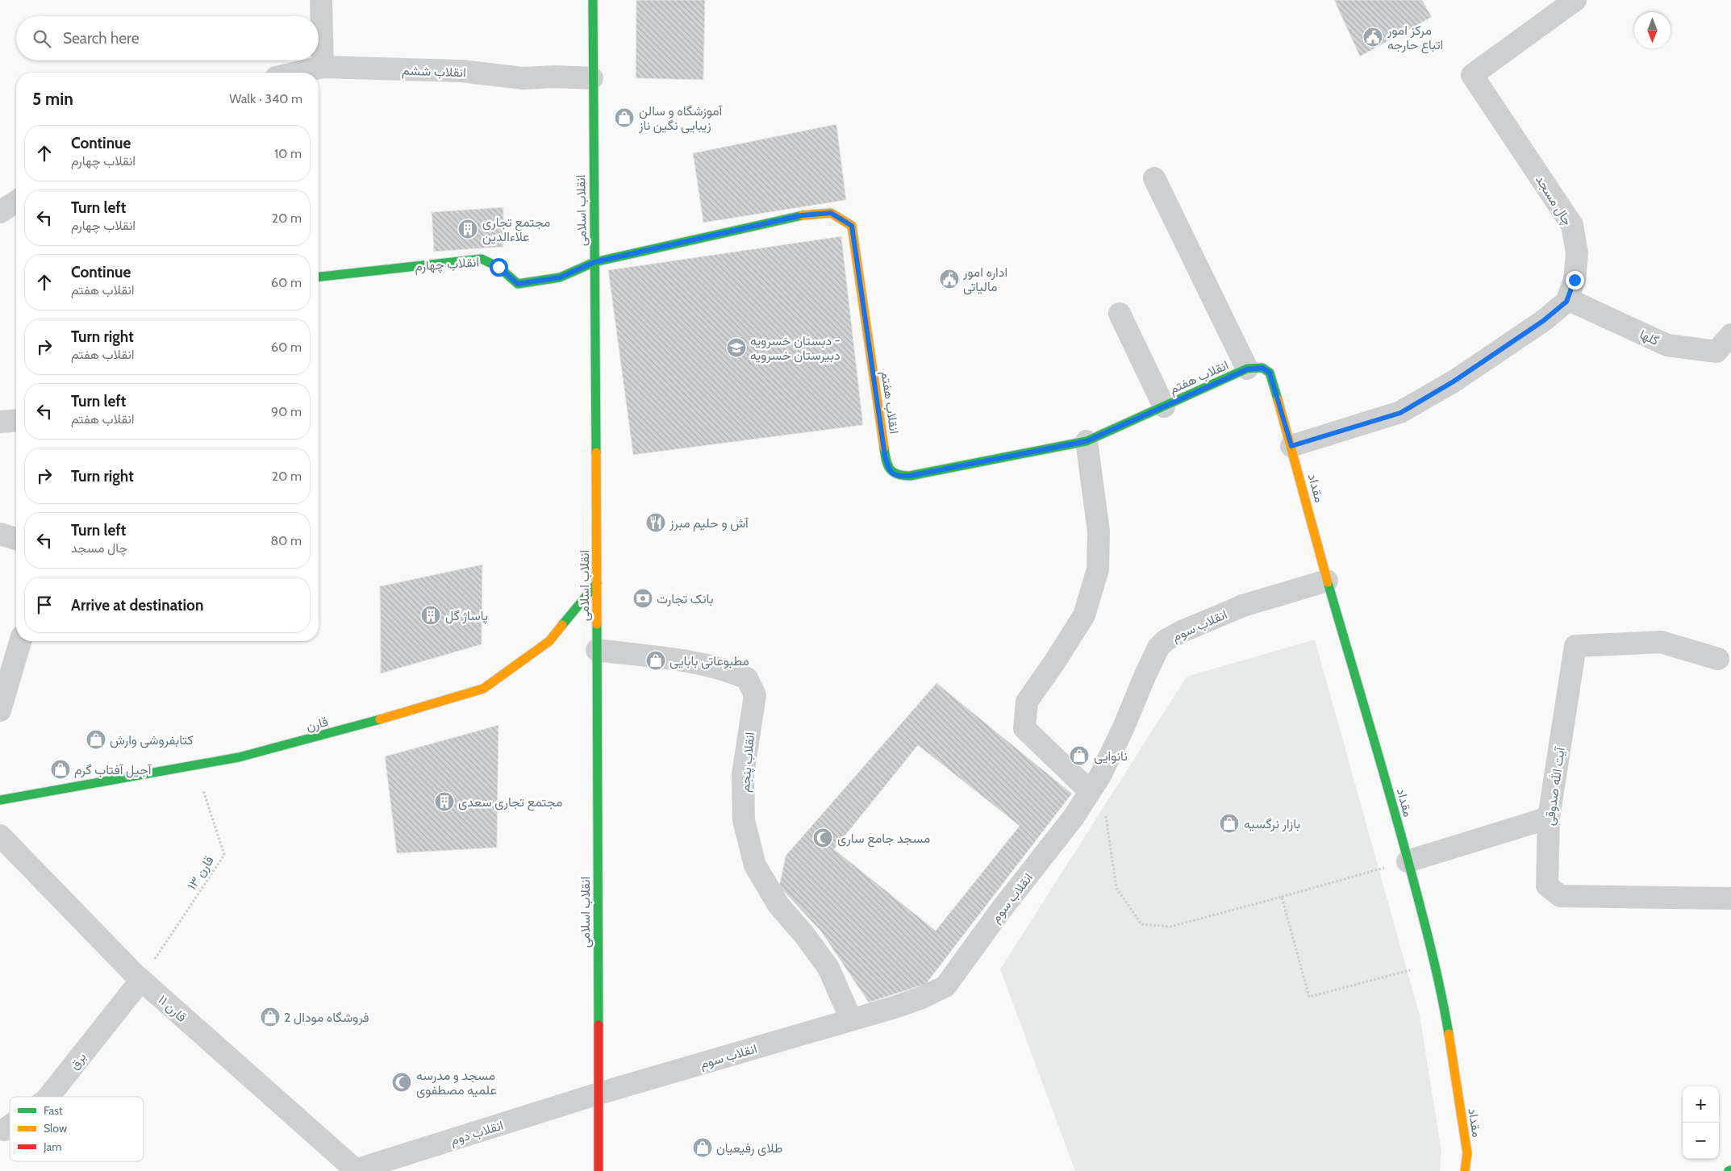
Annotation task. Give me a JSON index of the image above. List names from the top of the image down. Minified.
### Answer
{"streets":{"street":["انقلاب ششم","چال مسجد","انقلاب اسلامی","انقلاب چهارم","گلها","انقلاب هفتم","مقداد","انقلاب سوم","قارن","انقلاب پنجم","آیت الله صدوقی","قارن ۱۱","برق","انقلاب دوم"],"path":["قارن ۱۳"]},"crossings":[["انقلاب ششم","انقلاب اسلامی"],["چال مسجد","گلها"],["انقلاب اسلامی","انقلاب چهارم"],["انقلاب اسلامی","انقلاب هفتم"],["انقلاب اسلامی","انقلاب سوم"],["انقلاب اسلامی","قارن"],["انقلاب اسلامی","انقلاب پنجم"],["انقلاب اسلامی","انقلاب دوم"],["انقلاب چهارم","انقلاب هفتم"],["انقلاب هفتم","مقداد"],["مقداد","انقلاب سوم"],["انقلاب سوم","انقلاب پنجم"],["انقلاب سوم","انقلاب دوم"],["قارن","قارن ۱۳"],["قارن ۱۳","قارن ۱۱"],["قارن ۱۳","برق"],["قارن ۱۱","برق"],["قارن ۱۱","انقلاب دوم"]],"places":{"public building":["مرکز امور اتباع حارجه","اداره امور مالیاتی"],"shop":["آموزشگاه و سالن زیبایی نگین ناز","مطبوعاتی بابایی","کتابفروشی وارش","نانوایی","آجیل آفتاب گرم","بازار نرگسیه","فروشگاه مودال 2","طلای رفیعیان"],"building":["مجتمع تجاری علاءالدین","پاساژ گل","مجتمع تجاری سعدی"],"school or university":["دبستان خسرویه - دبیرستان خسرویه"],"restaurant":["آش و حلیم مبرز"],"bank":["بانک تجارت"],"mosque":["مسجد جامع ساری","مسجد و مدرسه علمیه مصطفوی"]},"legend":["Fast","Slow","Jam"],"north":"bottom","page":{"search":"Search here","heading":["5 min","Walk · 340 m"],"list":[["Continue","انقلاب چهارم","10 m"],["Turn left","انقلاب چهارم","20 m"],["Continue","انقلاب هفتم","60 m"],["Turn right","انقلاب هفتم","60 m"],["Turn left","انقلاب هفتم","90 m"],["Turn right","20 m"],["Turn left","چال مسجد","80 m"],"Arrive at destination"],"map_buttons":["+","−"]}}
